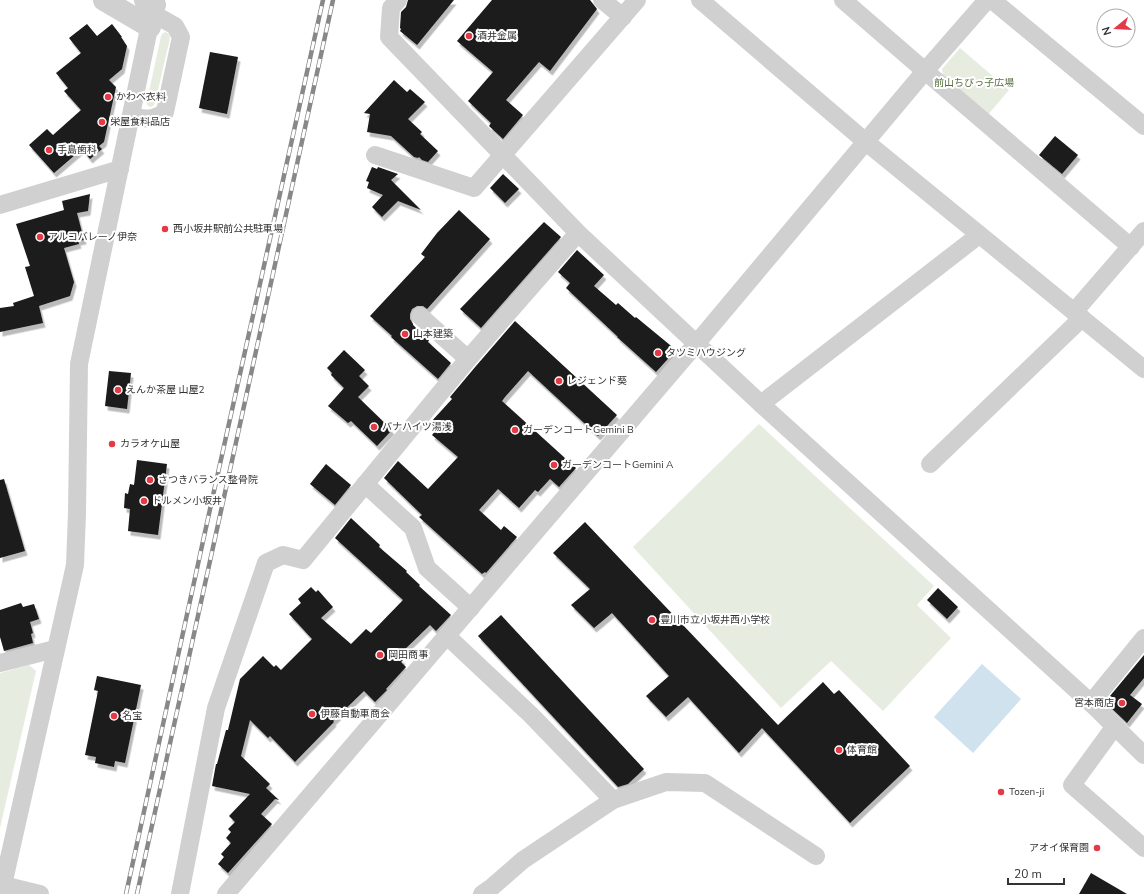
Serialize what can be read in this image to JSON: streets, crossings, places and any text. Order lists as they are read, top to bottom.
{
  "parks": ["前山ちびっ子広場"],
  "places": [
    "酒井金属",
    "かわべ衣料",
    "栄屋食料品店",
    "手島歯科",
    "西小坂井駅前公共駐車場",
    "アルコバレーノ伊奈",
    "山本建築",
    "タツミハウジング",
    "レジェンド葵",
    "えんか茶屋 山屋2",
    "パナハイツ湯浅",
    "ガーデンコートGemini B",
    "カラオケ山屋",
    "ガーデンコートGemini A",
    "さつきバランス整骨院",
    "ドルメン小坂井",
    "豊川市立小坂井西小学校",
    "岡田商事",
    "宮本商店",
    "伊藤自動車商会",
    "名宝",
    "体育館",
    "Tozen-ji",
    "アオイ保育園"
  ],
  "scale_bar": "20 m",
  "north": "left"
}
